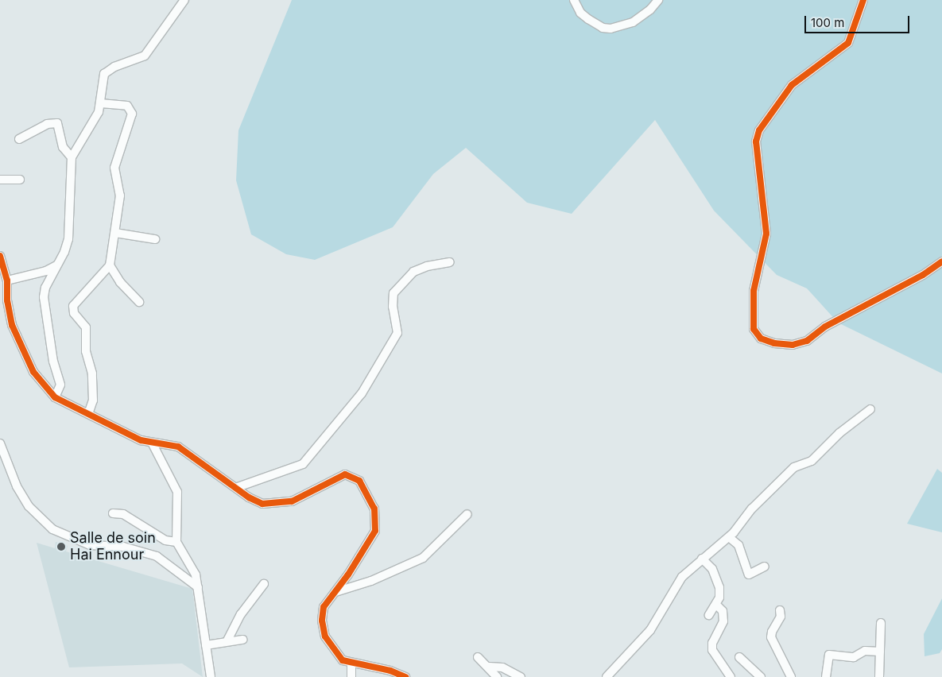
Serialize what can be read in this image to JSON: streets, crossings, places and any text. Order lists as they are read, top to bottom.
{
  "places": ["Salle de soin Hai Ennour"],
  "scale_bar": "100 m"
}
